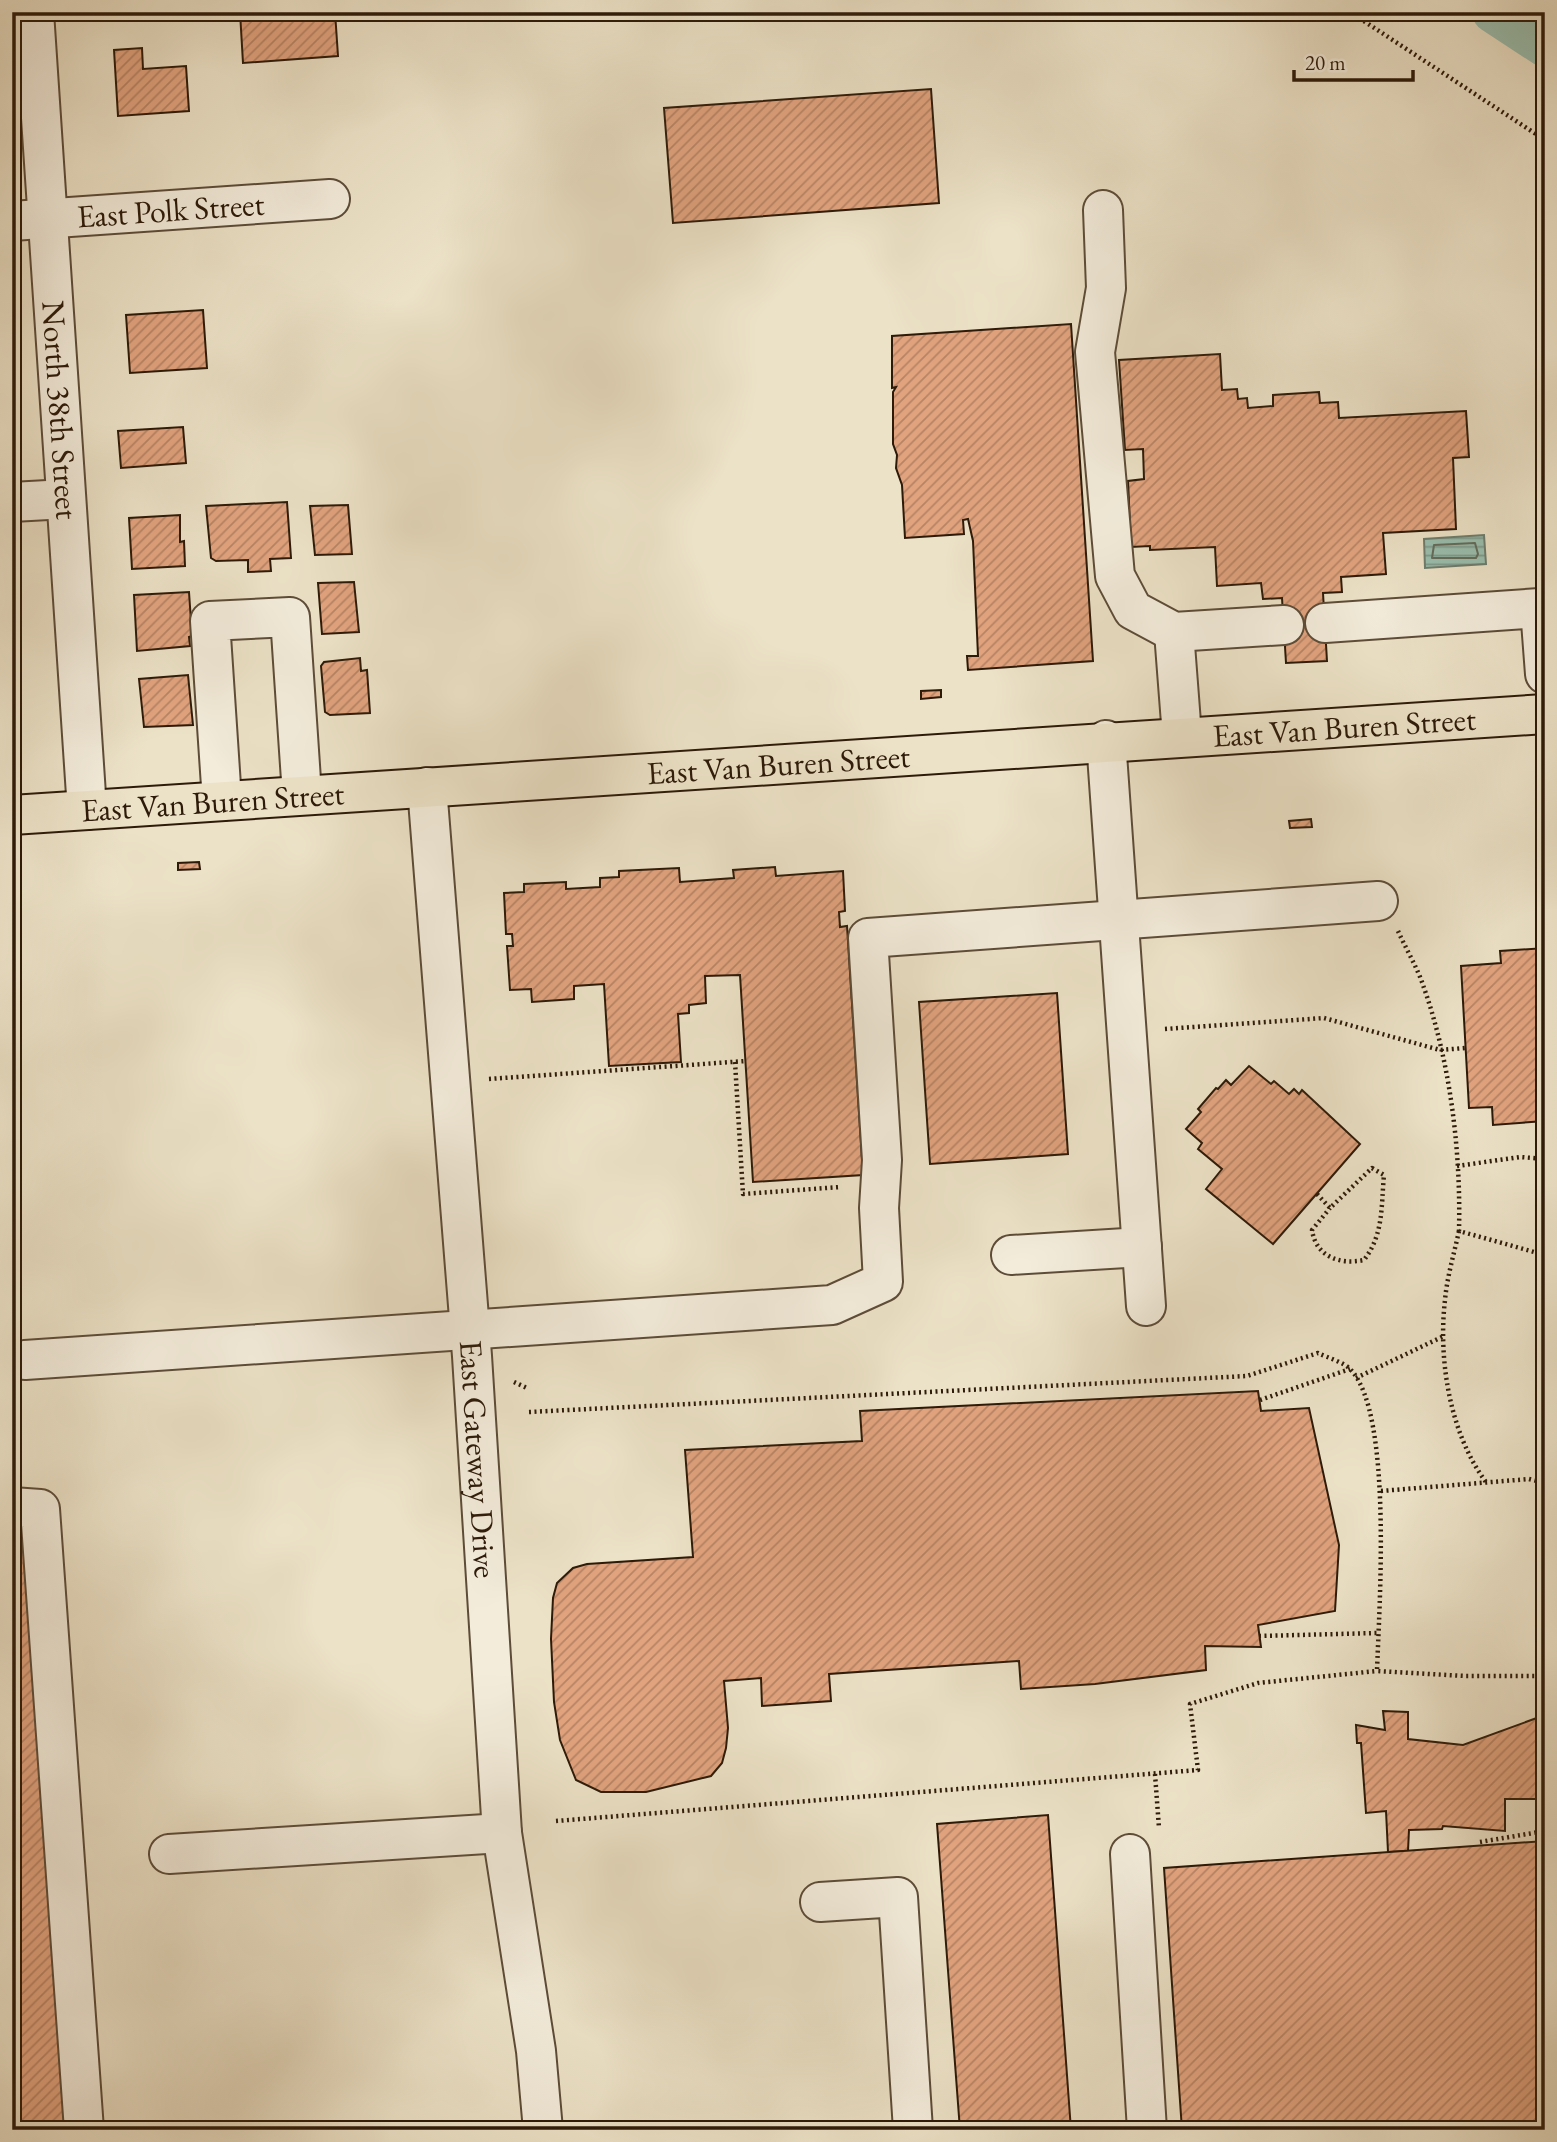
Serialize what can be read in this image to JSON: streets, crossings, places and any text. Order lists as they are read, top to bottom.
{
  "streets": {
    "main road": ["East Van Buren Street"],
    "street": ["East Polk Street", "North 38th Street", "East Gateway Drive"]
  },
  "crossings": [
    ["East Polk Street", "North 38th Street"],
    ["North 38th Street", "East Van Buren Street"],
    ["East Van Buren Street", "East Gateway Drive"]
  ],
  "scale_bar": "20 m"
}
